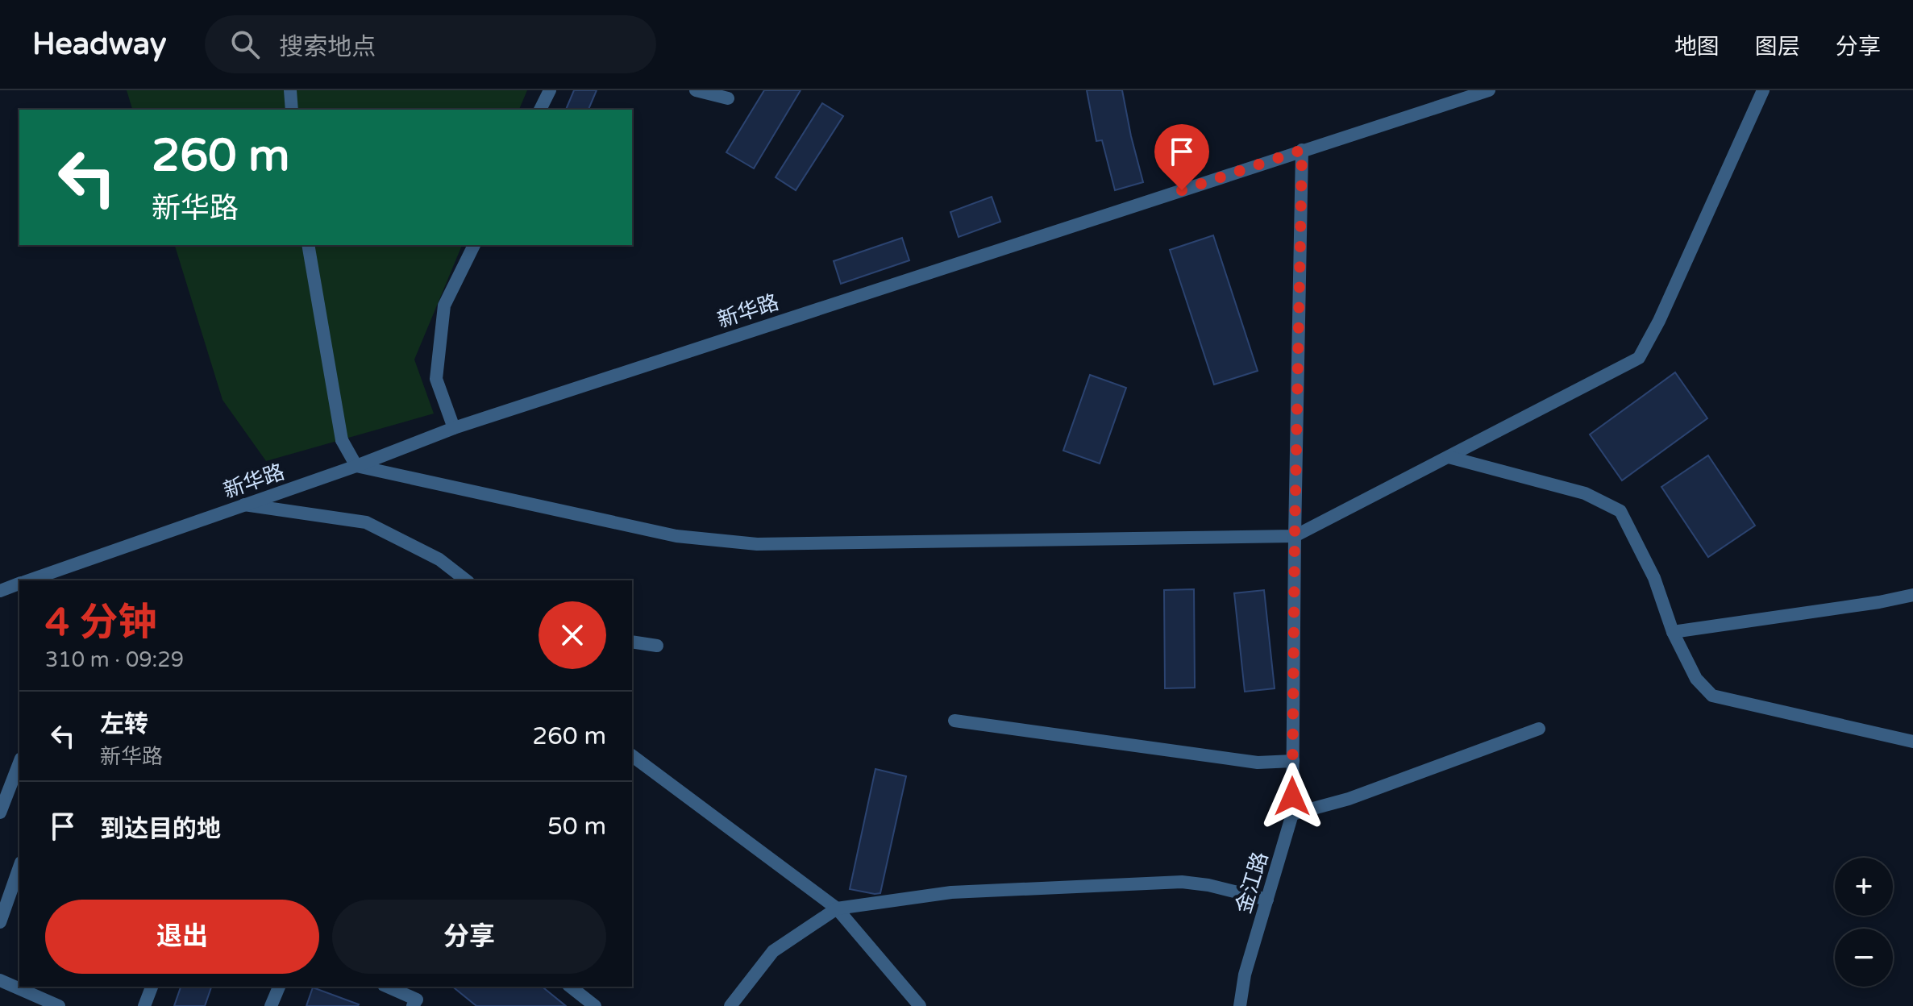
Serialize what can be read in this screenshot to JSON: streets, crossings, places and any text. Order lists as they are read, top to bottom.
{
  "streets": {
    "street": ["新华路", "金江路"]
  },
  "crossings": [
    ["新华路", "金江路"]
  ],
  "page": {
    "header": "Headway",
    "search": "搜索地点",
    "nav": ["地图", "图层", "分享"],
    "turn": ["260 m", "新华路"],
    "heading": ["4 分钟", "310 m · 09:29"],
    "list": [
      {
        "name": "左转",
        "note": "新华路",
        "value": "260 m"
      },
      {
        "name": "到达目的地",
        "value": "50 m"
      }
    ],
    "map_buttons": ["+", "−"],
    "buttons": ["退出", "分享"]
  }
}
